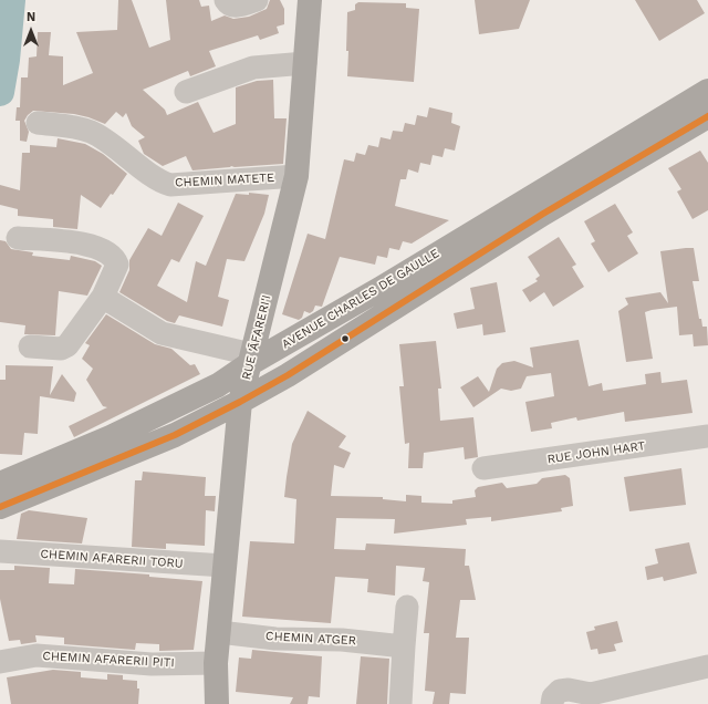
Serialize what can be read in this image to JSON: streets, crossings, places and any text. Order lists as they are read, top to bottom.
{
  "streets": {
    "main road": ["AVENUE CHARLES DE GAULLE", "RUE 'ĀFARERI'I"],
    "street": [
      "CHEMIN MATETE",
      "RUE JOHN HART",
      "CHEMIN AFARERII TORU",
      "CHEMIN ATGER",
      "CHEMIN AFARERII PITI"
    ]
  },
  "crossings": [
    ["CHEMIN MATETE", "RUE 'ĀFARERI'I"],
    ["AVENUE CHARLES DE GAULLE", "RUE 'ĀFARERI'I"],
    ["RUE 'ĀFARERI'I", "CHEMIN AFARERII TORU"],
    ["RUE 'ĀFARERI'I", "CHEMIN ATGER"],
    ["RUE 'ĀFARERI'I", "CHEMIN AFARERII PITI"]
  ],
  "north": "top"
}
